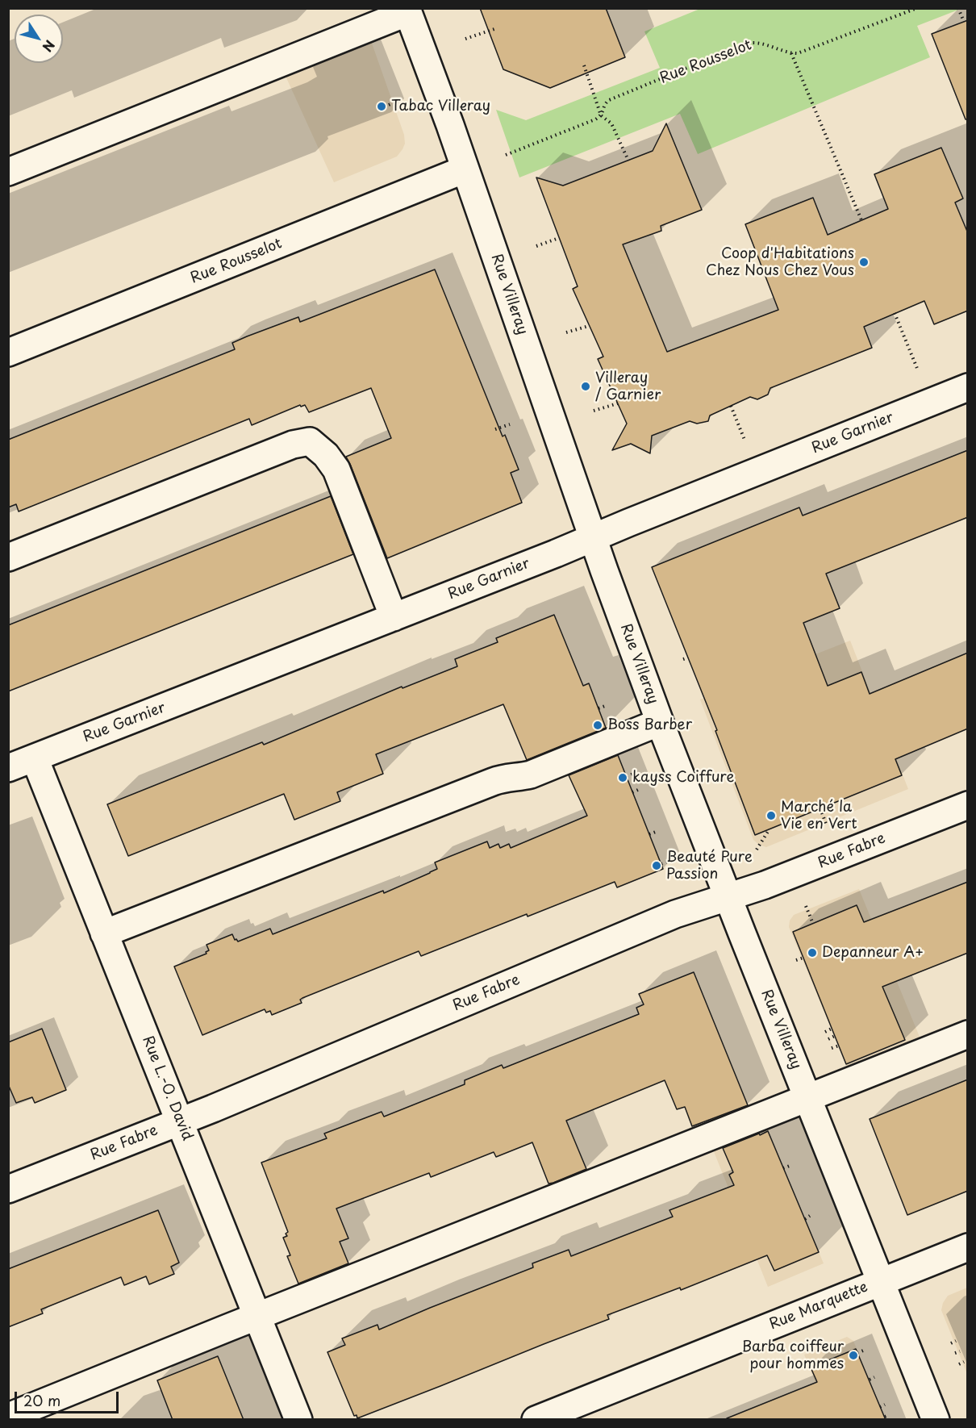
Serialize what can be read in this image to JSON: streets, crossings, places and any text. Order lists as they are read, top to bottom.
{
  "streets": {
    "street": [
      "Rue Rousselot",
      "Rue Villeray",
      "Rue Garnier",
      "Rue Fabre",
      "Rue L.-O. David",
      "Rue Marquette"
    ]
  },
  "crossings": [
    ["Rue Rousselot", "Rue Villeray"],
    ["Rue Villeray", "Rue Garnier"],
    ["Rue Villeray", "Rue Fabre"],
    ["Rue Villeray", "Rue Marquette"],
    ["Rue Garnier", "Rue L.-O. David"],
    ["Rue Fabre", "Rue L.-O. David"]
  ],
  "places": [
    "Tabac Villeray",
    "Coop d'Habitations Chez Nous Chez Vous",
    "Villeray / Garnier",
    "Boss Barber",
    "kayss Coiffure",
    "Marché la Vie en Vert",
    "Beauté Pure Passion",
    "Depanneur A+",
    "Barba coiffeur pour hommes"
  ],
  "scale_bar": "20 m",
  "north": "bottom right"
}
